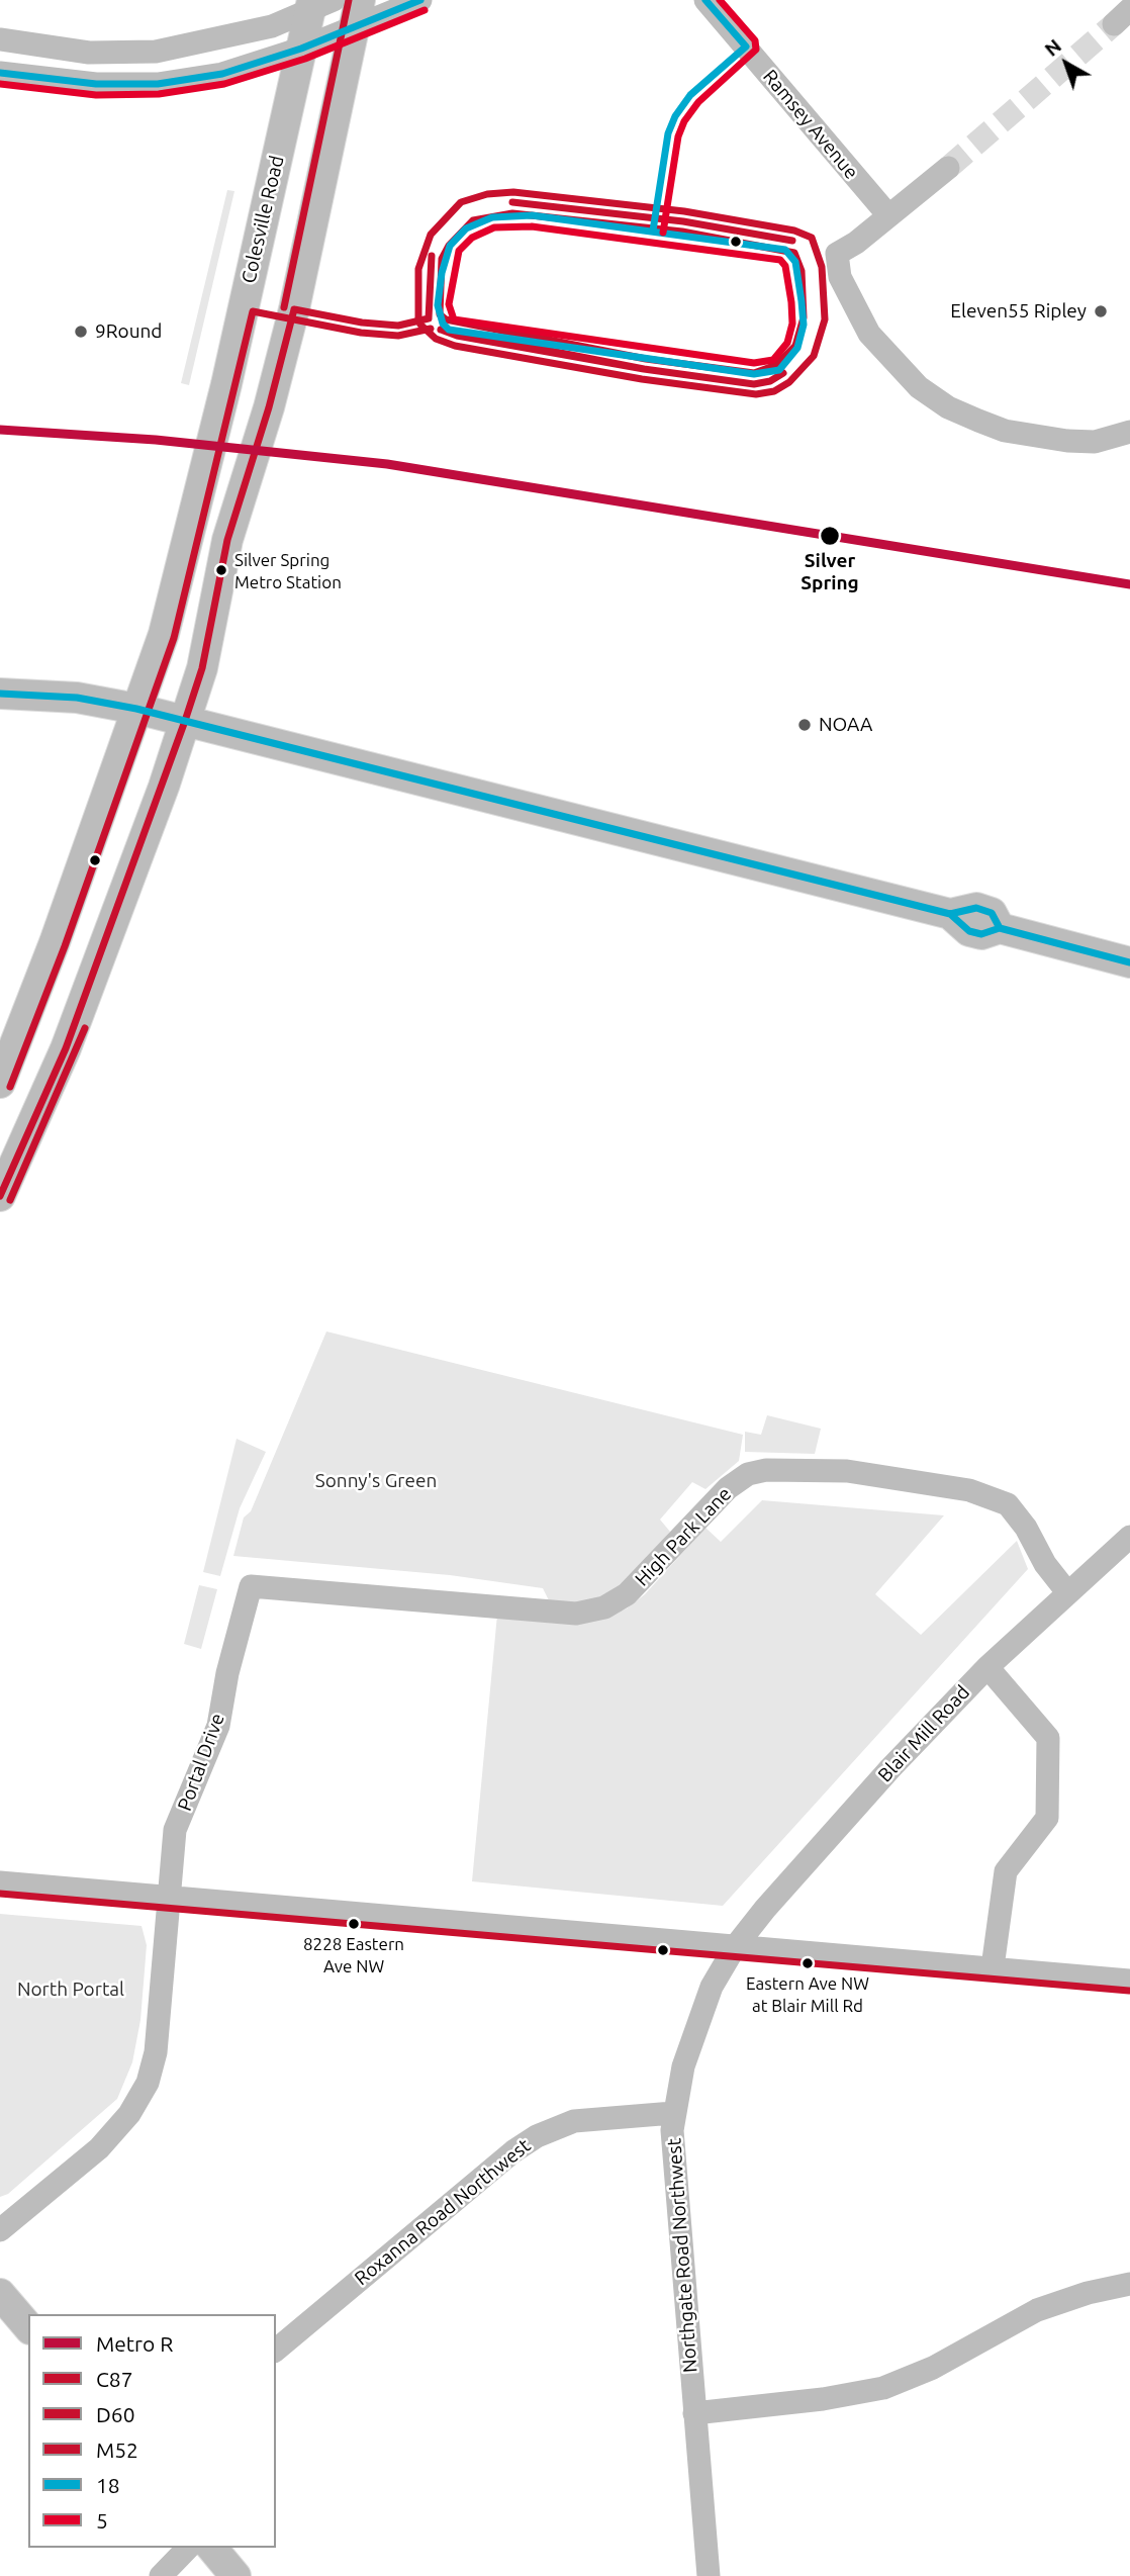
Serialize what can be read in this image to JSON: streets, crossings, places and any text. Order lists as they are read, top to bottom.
{
  "streets": {
    "main road": ["Colesville Road"],
    "street": [
      "Ramsey Avenue",
      "High Park Lane",
      "Blair Mill Road",
      "Portal Drive",
      "Roxanna Road Northwest",
      "Northgate Road Northwest"
    ]
  },
  "crossings": [
    ["High Park Lane", "Blair Mill Road"],
    ["High Park Lane", "Portal Drive"],
    ["Blair Mill Road", "Northgate Road Northwest"],
    ["Roxanna Road Northwest", "Northgate Road Northwest"]
  ],
  "parks": ["Sonny's Green", "North Portal"],
  "places": [
    "Eleven55 Ripley",
    "9Round",
    "Silver Spring",
    "Silver Spring Metro Station",
    "NOAA",
    "8228 Eastern Ave NW",
    "Eastern Ave NW at Blair Mill Rd"
  ],
  "lines": [
    "transit line M52",
    "transit line 18",
    "transit line 5",
    "transit line D60",
    "transit line C87",
    "metro line R"
  ],
  "legend": [
    "Metro R",
    "C87",
    "D60",
    "M52",
    "18",
    "5"
  ],
  "north": "top left"
}
